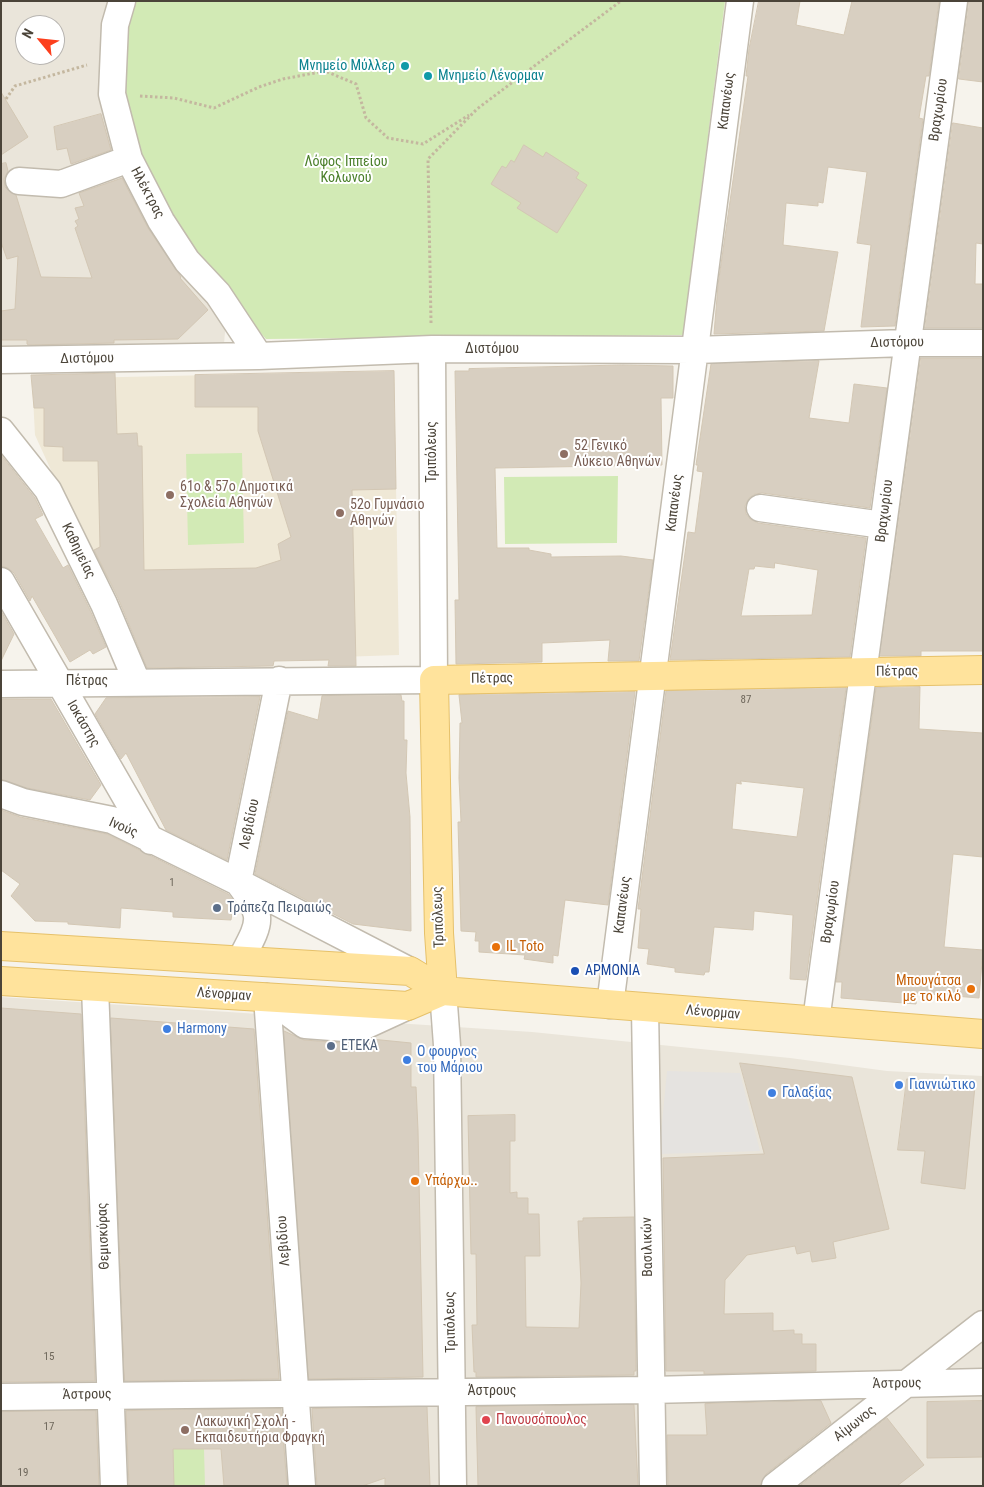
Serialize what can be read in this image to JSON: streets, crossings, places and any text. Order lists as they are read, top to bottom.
{
  "streets": {
    "main road": ["Τριπόλεως", "Πέτρας", "Λένορμαν"],
    "street": [
      "Καπανέως",
      "Βραχωρίου",
      "Ηλέκτρας",
      "Διστόμου",
      "Καθημείας",
      "Ιοκάστης",
      "Λεβιδίου",
      "Ινούς",
      "Θεμισκύρας",
      "Βασιλικών",
      "Άστρους",
      "Αίμωνος"
    ]
  },
  "crossings": [
    ["Καπανέως", "Διστόμου"],
    ["Καπανέως", "Πέτρας"],
    ["Καπανέως", "Λένορμαν"],
    ["Βραχωρίου", "Διστόμου"],
    ["Βραχωρίου", "Πέτρας"],
    ["Βραχωρίου", "Λένορμαν"],
    ["Ηλέκτρας", "Διστόμου"],
    ["Διστόμου", "Τριπόλεως"],
    ["Τριπόλεως", "Πέτρας"],
    ["Τριπόλεως", "Λένορμαν"],
    ["Τριπόλεως", "Άστρους"],
    ["Καθημείας", "Πέτρας"],
    ["Πέτρας", "Ιοκάστης"],
    ["Πέτρας", "Λεβιδίου"],
    ["Ιοκάστης", "Ινούς"],
    ["Λεβιδίου", "Ινούς"],
    ["Λεβιδίου", "Λένορμαν"],
    ["Λεβιδίου", "Άστρους"],
    ["Ινούς", "Λένορμαν"],
    ["Λένορμαν", "Θεμισκύρας"],
    ["Λένορμαν", "Βασιλικών"],
    ["Θεμισκύρας", "Άστρους"],
    ["Βασιλικών", "Άστρους"],
    ["Άστρους", "Αίμωνος"]
  ],
  "parks": ["Λόφος Ιππείου Κολωνού"],
  "places": [
    "Μνημείο Μύλλερ",
    "Μνημείο Λένορμαν",
    "52 Γενικό Λύκειο Αθηνών",
    "61ο & 57ο Δημοτικά Σχολεία Αθηνών",
    "52ο Γυμνάσιο Αθηνών",
    "Τράπεζα Πειραιώς",
    "IL Toto",
    "ΑΡΜΟΝΙΑ",
    "Μπουγάτσα με το κιλό",
    "Harmony",
    "ΕΤΕΚΑ",
    "Ο φουρνος του Μάριου",
    "Γιαννιώτικο",
    "Γαλαξίας",
    "Υπάρχω..",
    "Πανουσόπουλος",
    "Λακωνική Σχολή - Εκπαιδευτήρια Φραγκή"
  ],
  "house_numbers": [
    "87",
    "1",
    "15",
    "17",
    "19"
  ],
  "north": "top left"
}
